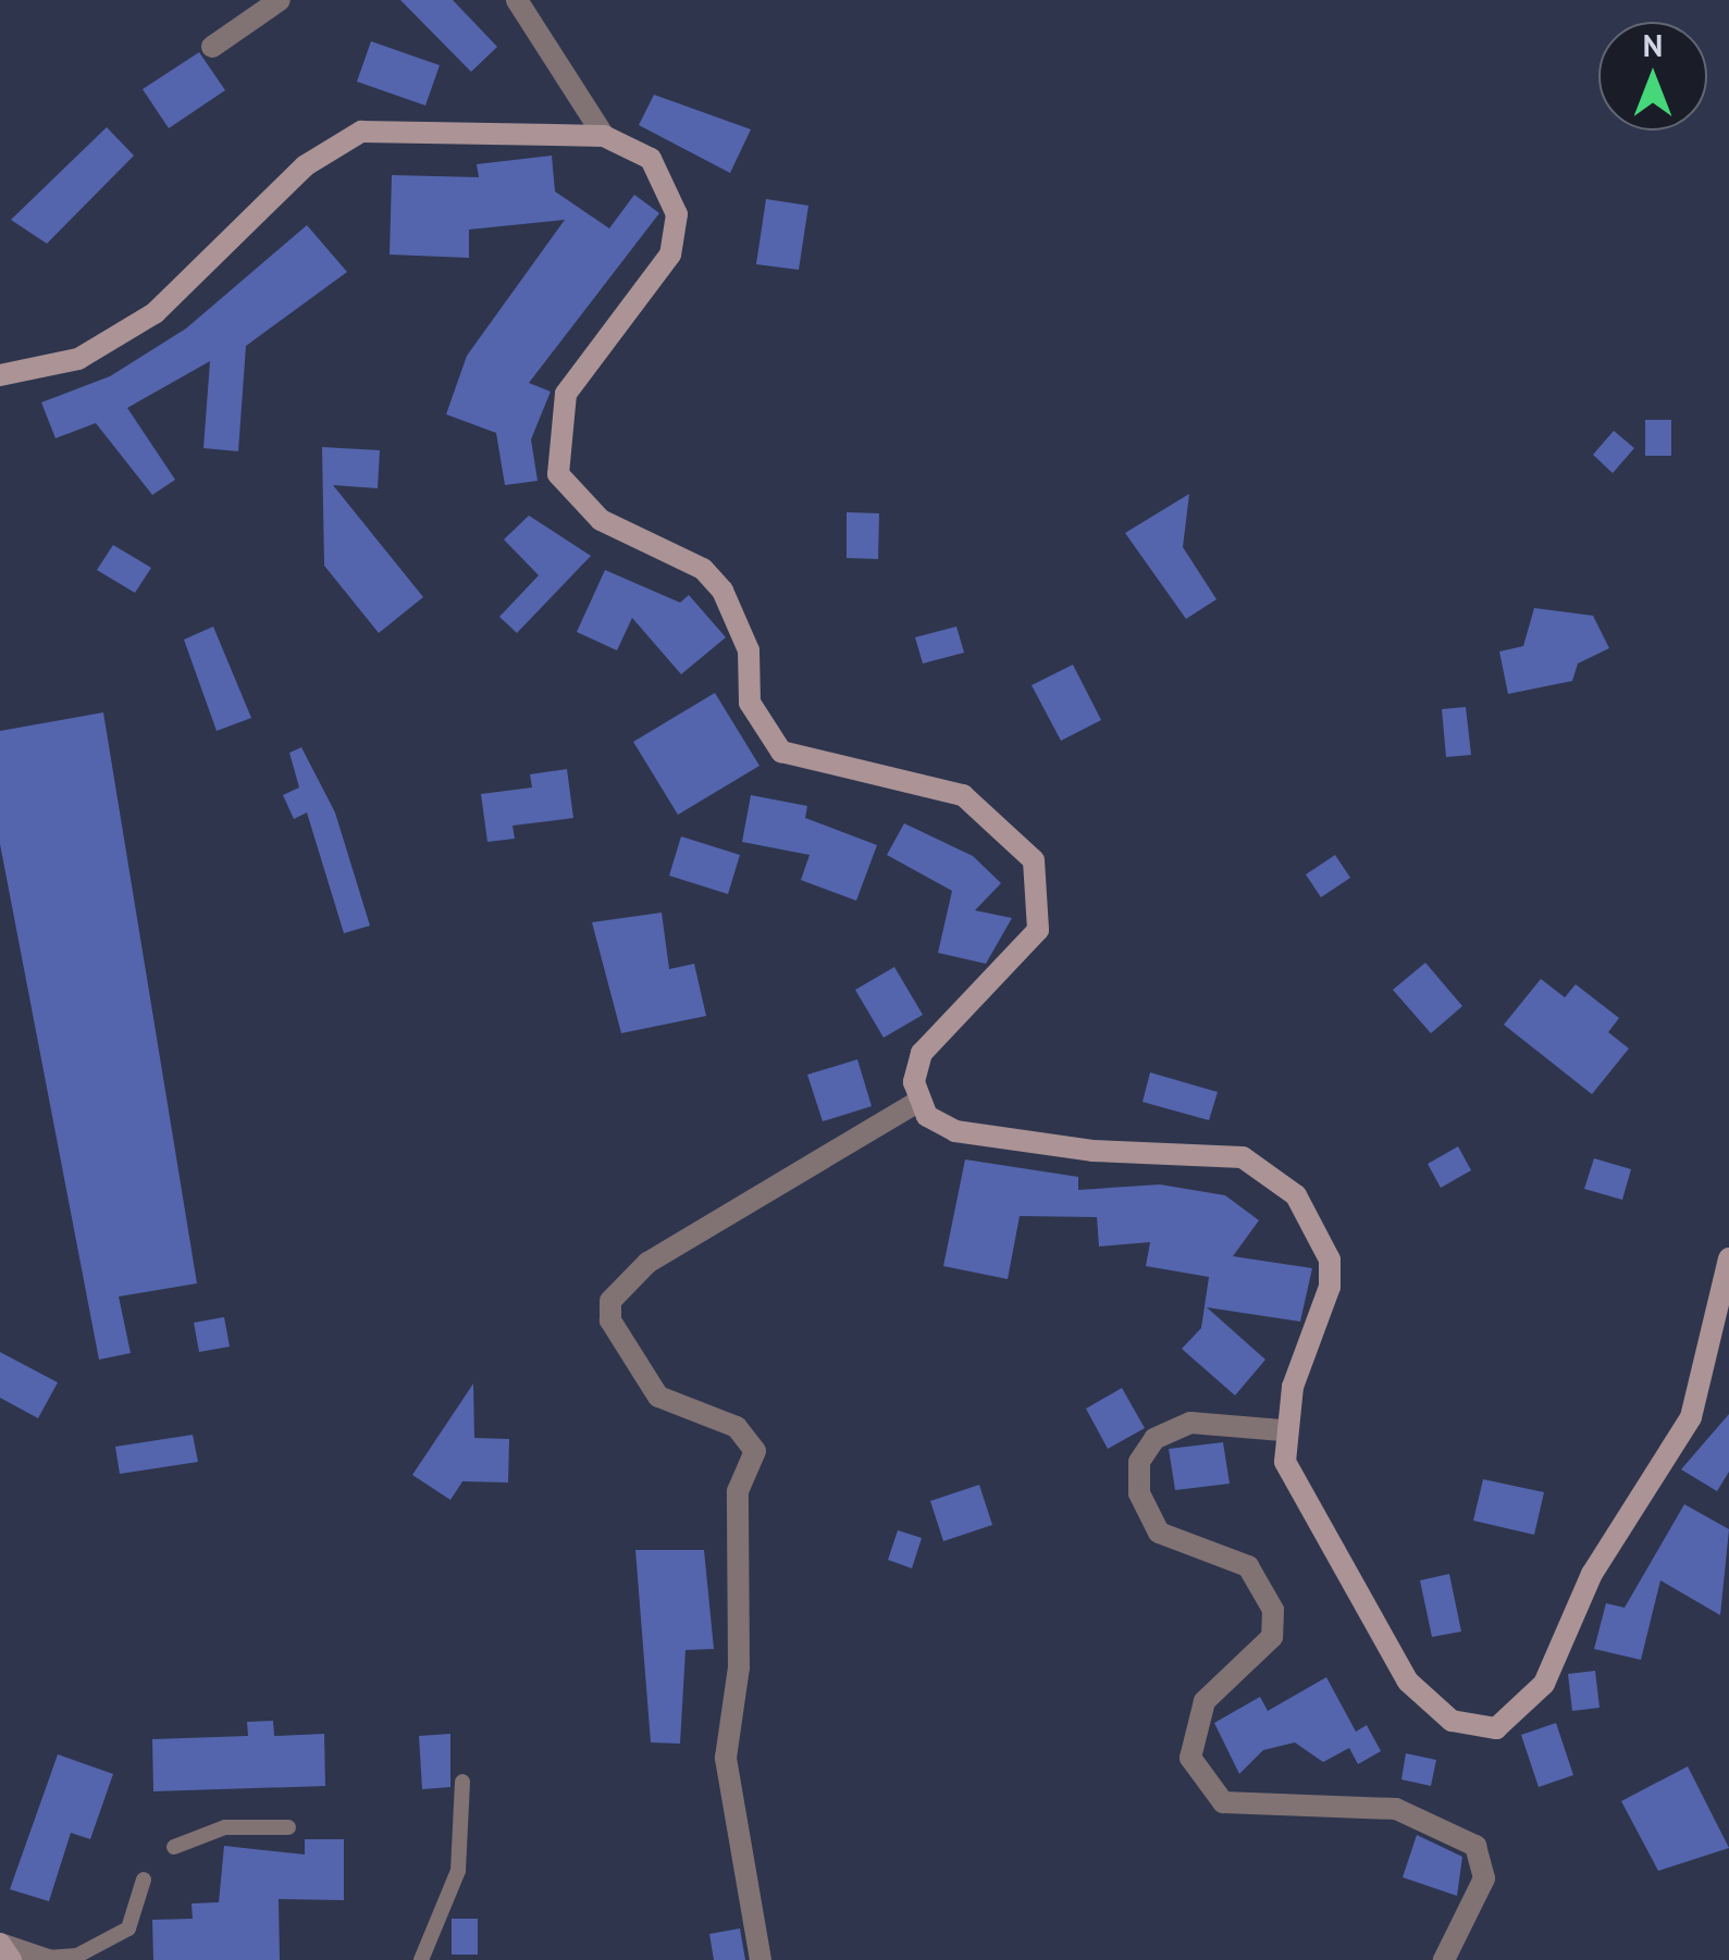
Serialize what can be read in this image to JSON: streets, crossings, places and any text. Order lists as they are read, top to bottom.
{
  "north": "top"
}
